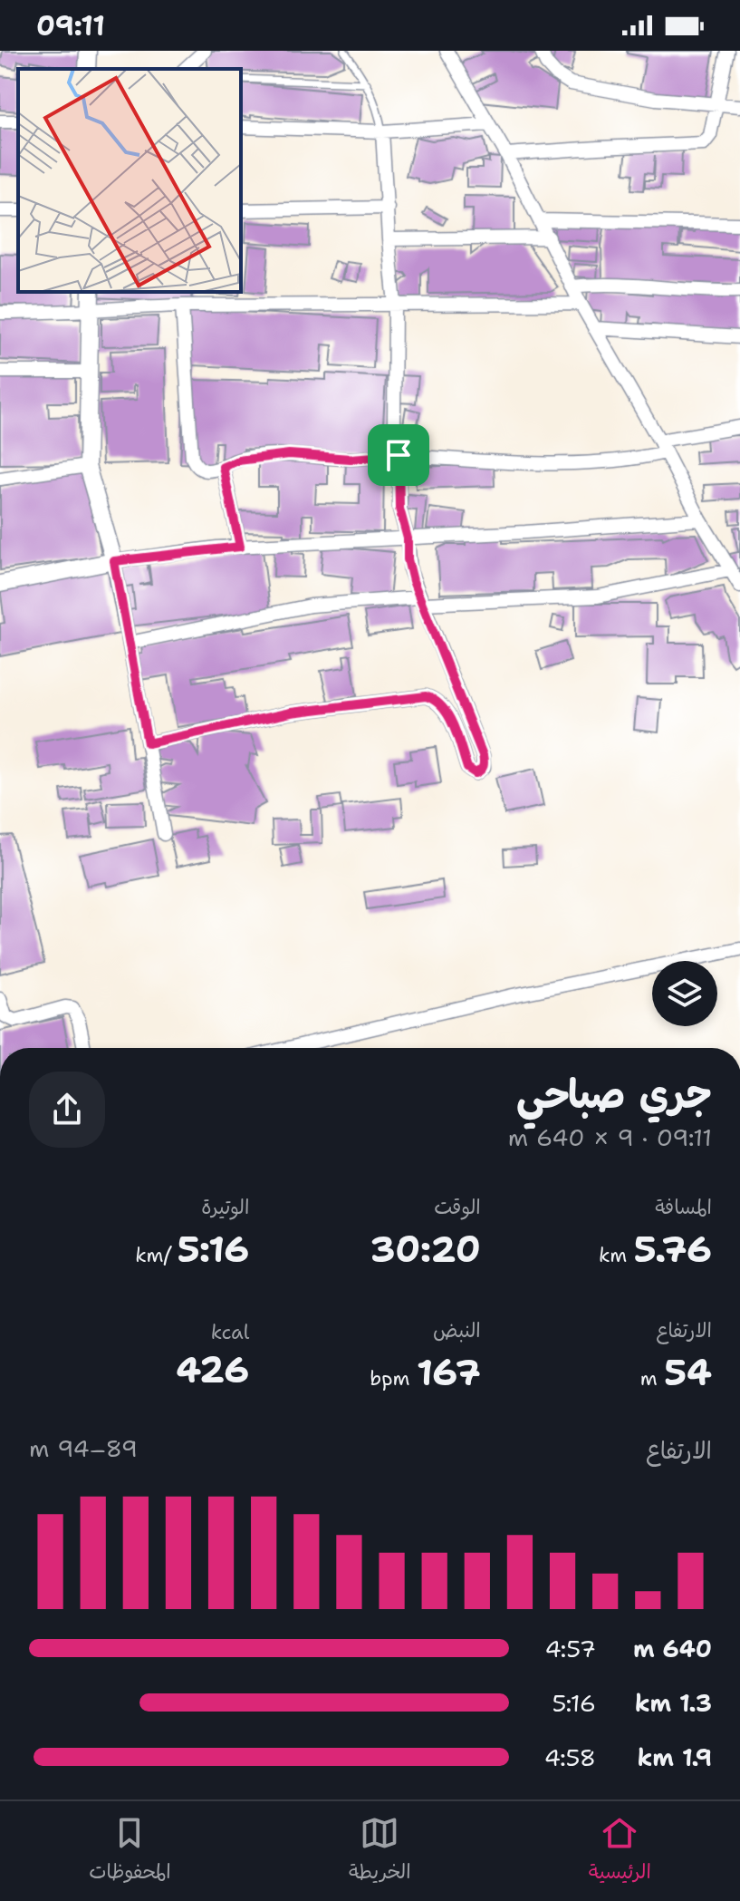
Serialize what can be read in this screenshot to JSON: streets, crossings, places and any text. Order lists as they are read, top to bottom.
{
  "page": {
    "status": "09:11",
    "heading": ["جري صباحي", "09:11 · 9 × 640 m"],
    "stats": [
      ["المسافة", "5.76 km"],
      ["الوقت", "30:20"],
      ["الوتيرة", "5:16 /km"],
      ["الارتفاع", "54 m"],
      ["النبض", "167 bpm"],
      ["kcal", "426"]
    ],
    "chart": ["الارتفاع", "89–94 m"],
    "list": [
      {
        "name": "640 m",
        "note": "4:57"
      },
      {
        "name": "1.3 km",
        "note": "5:16"
      },
      {
        "name": "1.9 km",
        "note": "4:58"
      }
    ],
    "tabs": ["الرئيسية", "الخريطة", "المحفوظات"]
  }
}
